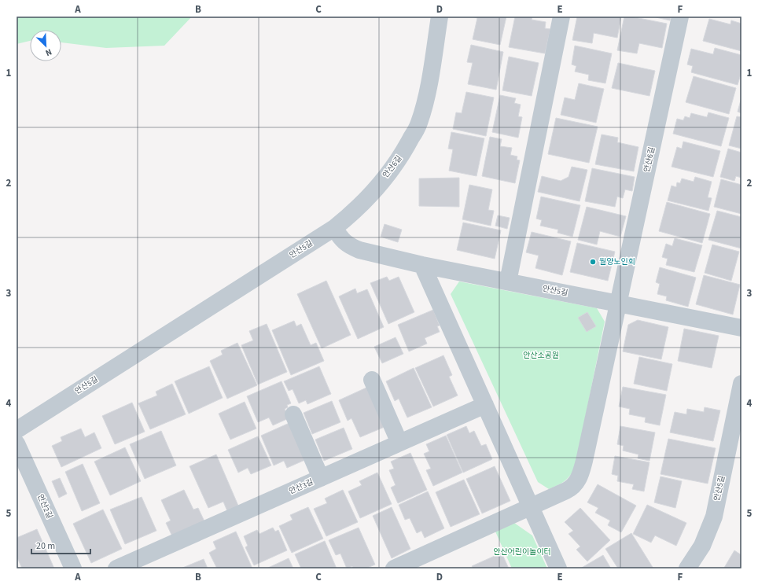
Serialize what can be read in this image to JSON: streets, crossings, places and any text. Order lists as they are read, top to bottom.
{
  "streets": {
    "street": [
      "안산6길",
      "안산5길",
      "안산3길",
      "안산2길"
    ]
  },
  "crossings": [
    ["안산6길", "안산5길"]
  ],
  "parks": ["안산소공원", "안산어린이놀이터"],
  "places": ["월양노인회"],
  "scale_bar": "20 m",
  "north": "bottom right",
  "grid": {
    "columns": [
      "A",
      "B",
      "C",
      "D",
      "E",
      "F"
    ],
    "rows": [
      "1",
      "2",
      "3",
      "4",
      "5"
    ]
  }
}
